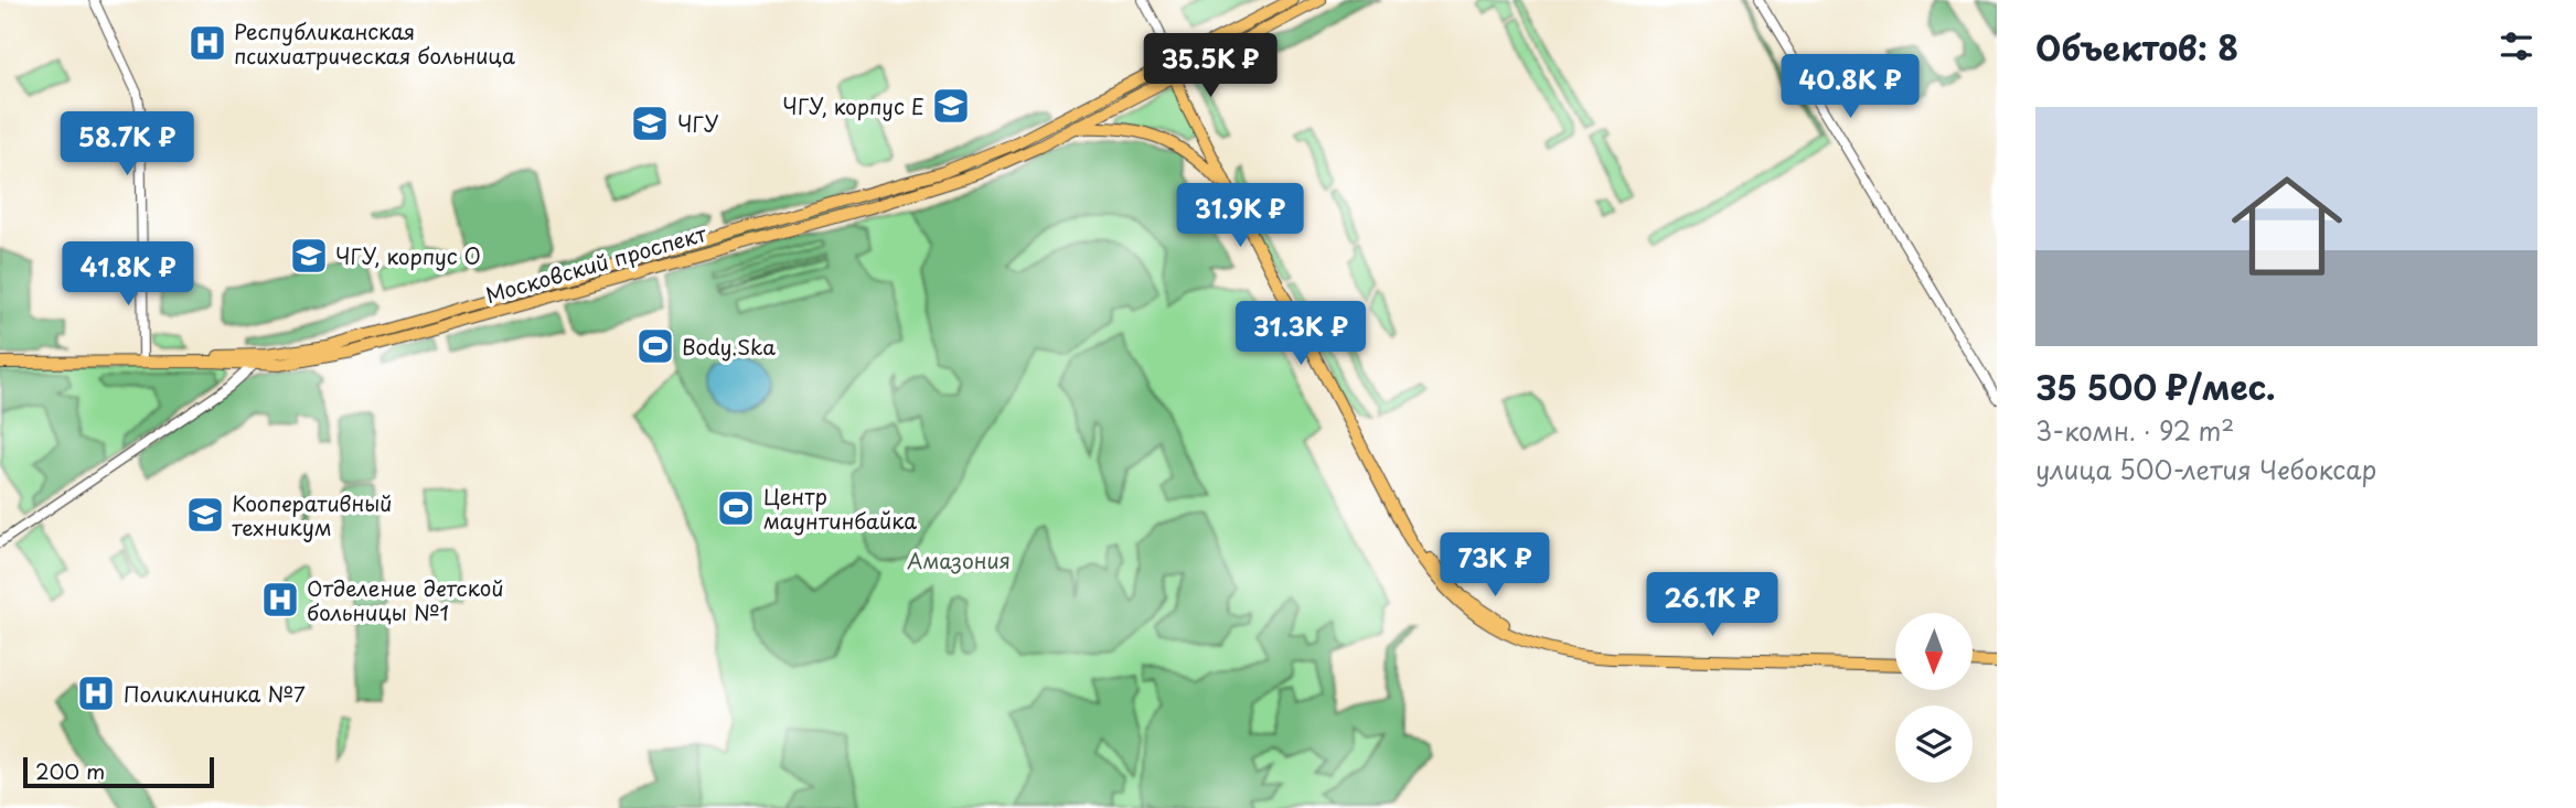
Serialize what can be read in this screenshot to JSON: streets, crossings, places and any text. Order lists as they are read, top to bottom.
{
  "streets": {
    "main road": ["Московский проспект"]
  },
  "parks": ["Амазония"],
  "places": {
    "hospital": ["Республиканская психиатрическая больница", "Отделение детской больницы №1", "Поликлиника №7"],
    "school or university": [
      "ЧГУ, корпус Е",
      "ЧГУ",
      "ЧГУ, корпус О",
      "Кооперативный техникум"
    ],
    "sports": ["Body.Ska", "Центр маунтинбайка"]
  },
  "scale_bar": "200 m",
  "north": "bottom",
  "page": {
    "heading": "Объектов: 8",
    "price": [
      "35.5K ₽",
      "40.8K ₽",
      "58.7K ₽",
      "31.9K ₽",
      "41.8K ₽",
      "31.3K ₽",
      "73K ₽",
      "26.1K ₽"
    ],
    "list": [
      {
        "name": "35 500 ₽/мес.",
        "note": "3-комн. · 92 m² · улица 500-летия Чебоксар"
      }
    ],
    "scale": "200 m"
  }
}
